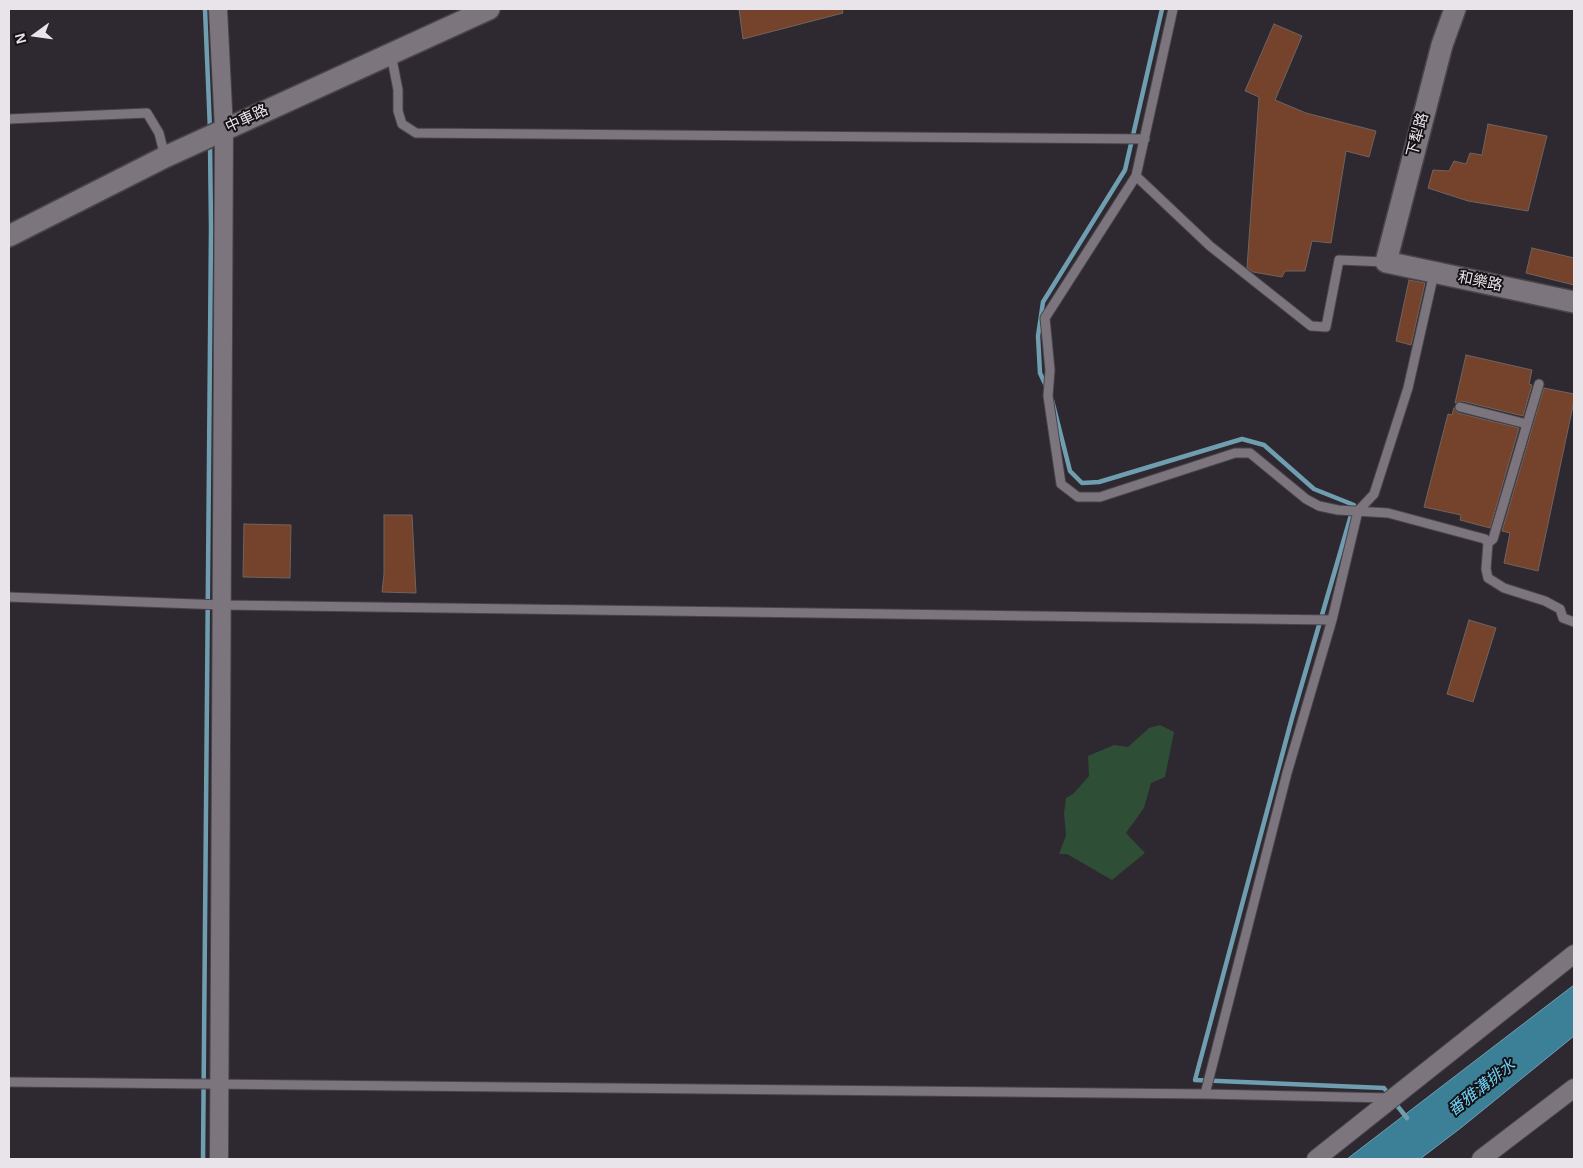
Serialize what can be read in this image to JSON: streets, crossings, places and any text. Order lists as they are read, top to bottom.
{
  "streets": {
    "street": ["中車路", "下犁路", "和樂路"]
  },
  "crossings": [
    ["下犁路", "和樂路"]
  ],
  "water": ["番雅溝排水"],
  "north": "left"
}
